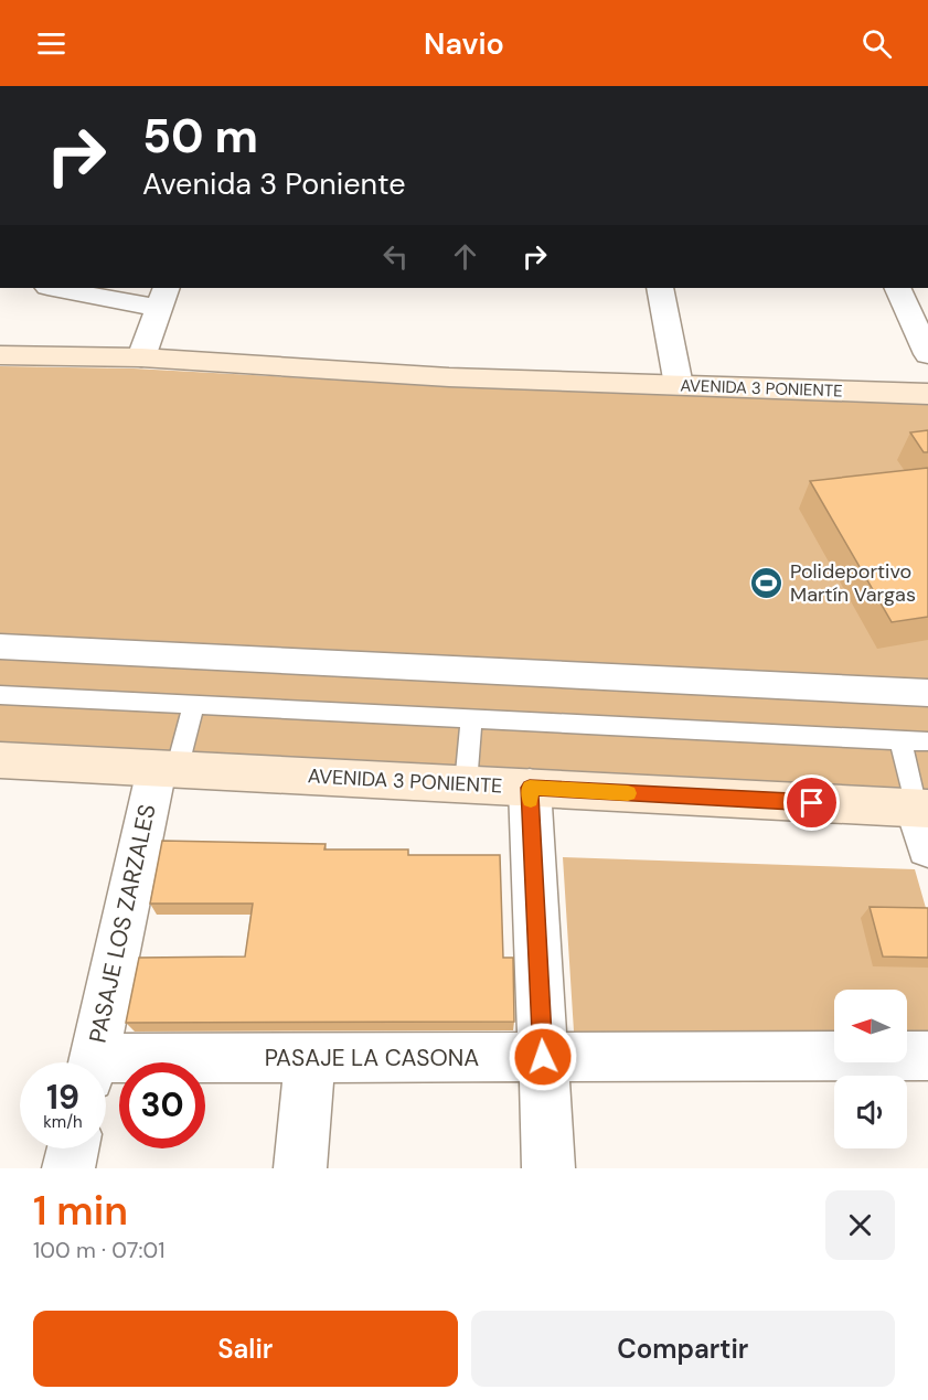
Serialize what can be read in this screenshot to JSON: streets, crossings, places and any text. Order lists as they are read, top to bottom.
{
  "streets": {
    "main road": ["AVENIDA 3 PONIENTE"],
    "street": ["PASAJE LOS ZARZALES", "PASAJE LA CASONA"]
  },
  "crossings": [
    ["AVENIDA 3 PONIENTE", "PASAJE LOS ZARZALES"]
  ],
  "places": {
    "sports": ["Polideportivo Martín Vargas"]
  },
  "north": "left",
  "page": {
    "header": "Navio",
    "turn": ["50 m", "Avenida 3 Poniente"],
    "speed": "19 km/h",
    "limit": "30",
    "heading": ["1 min", "100 m · 07:01"],
    "buttons": ["Salir", "Compartir"]
  }
}
